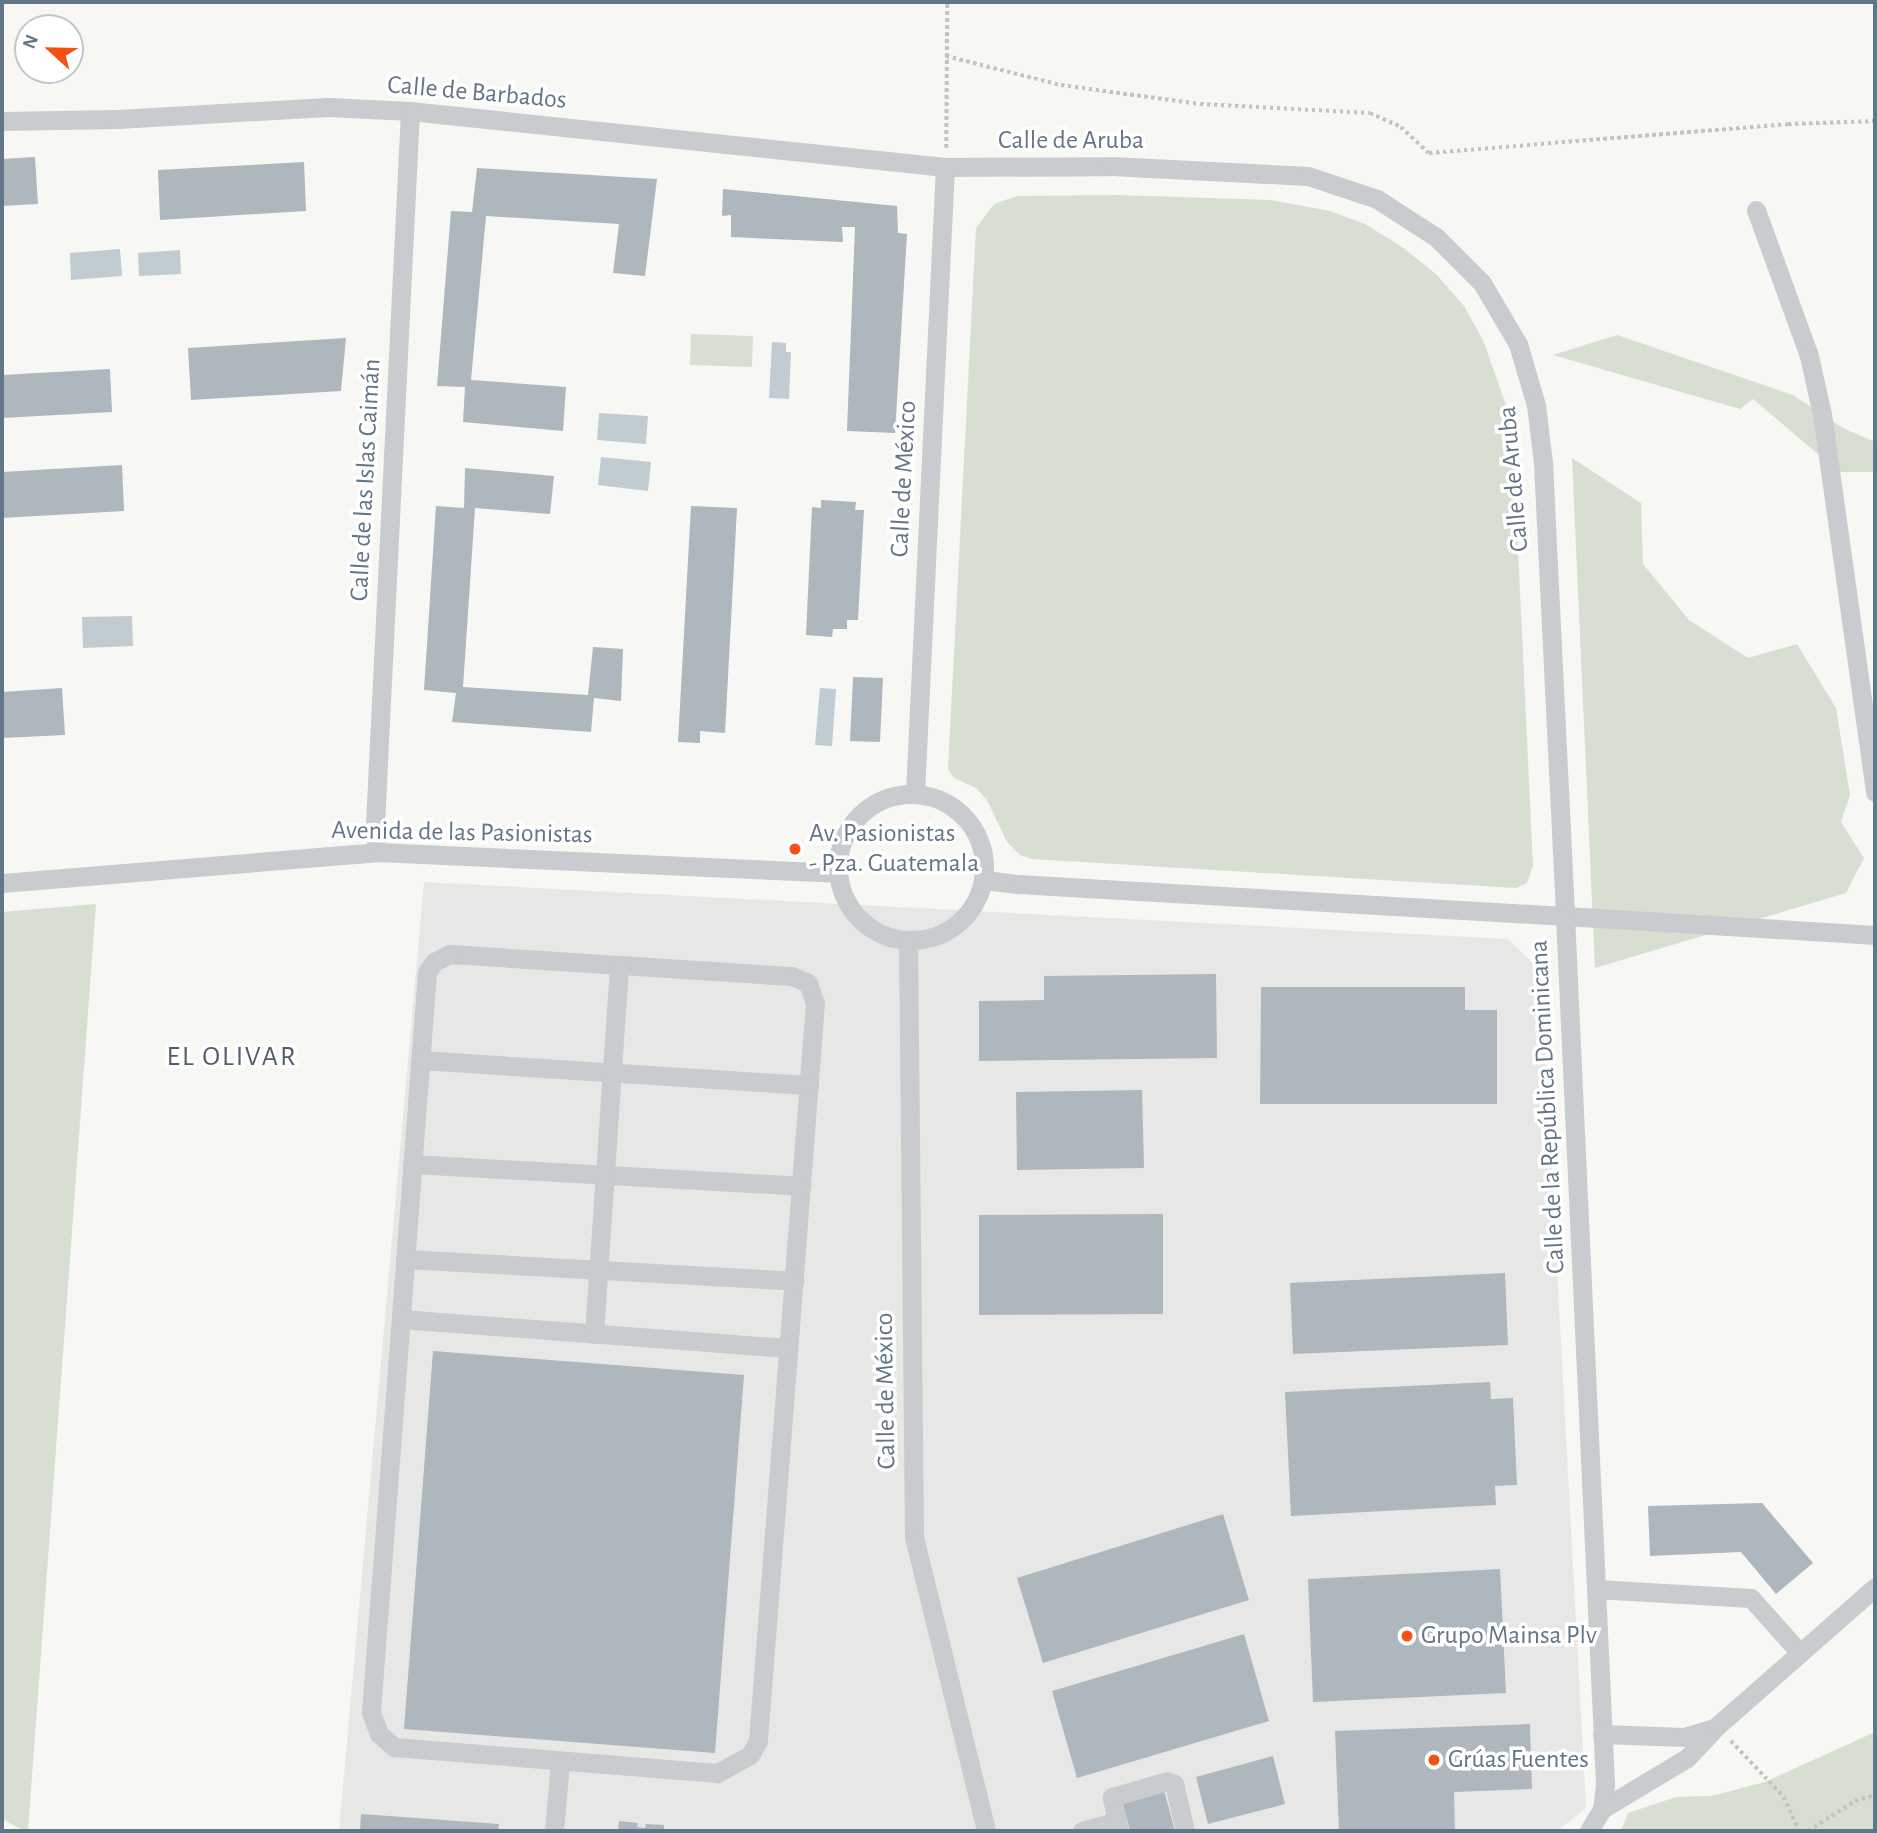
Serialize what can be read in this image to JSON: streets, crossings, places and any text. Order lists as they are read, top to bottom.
{
  "streets": {
    "street": [
      "Calle de Barbados",
      "Calle de Aruba",
      "Calle de México",
      "Calle de las Islas Caimán",
      "Avenida de las Pasionistas",
      "Calle de la República Dominicana"
    ]
  },
  "crossings": [
    ["Calle de Barbados", "Calle de Aruba"],
    ["Calle de Barbados", "Calle de México"],
    ["Calle de Barbados", "Calle de las Islas Caimán"],
    ["Calle de Aruba", "Calle de México"],
    ["Calle de Aruba", "Calle de la República Dominicana"],
    ["Calle de México", "Avenida de las Pasionistas"],
    ["Calle de México", "Calle de la República Dominicana"],
    ["Calle de las Islas Caimán", "Avenida de las Pasionistas"],
    ["Avenida de las Pasionistas", "Calle de la República Dominicana"]
  ],
  "districts": ["EL OLIVAR"],
  "places": ["Av. Pasionistas - Pza. Guatemala", "Grupo Mainsa Plv", "Grúas Fuentes"],
  "north": "left"
}
